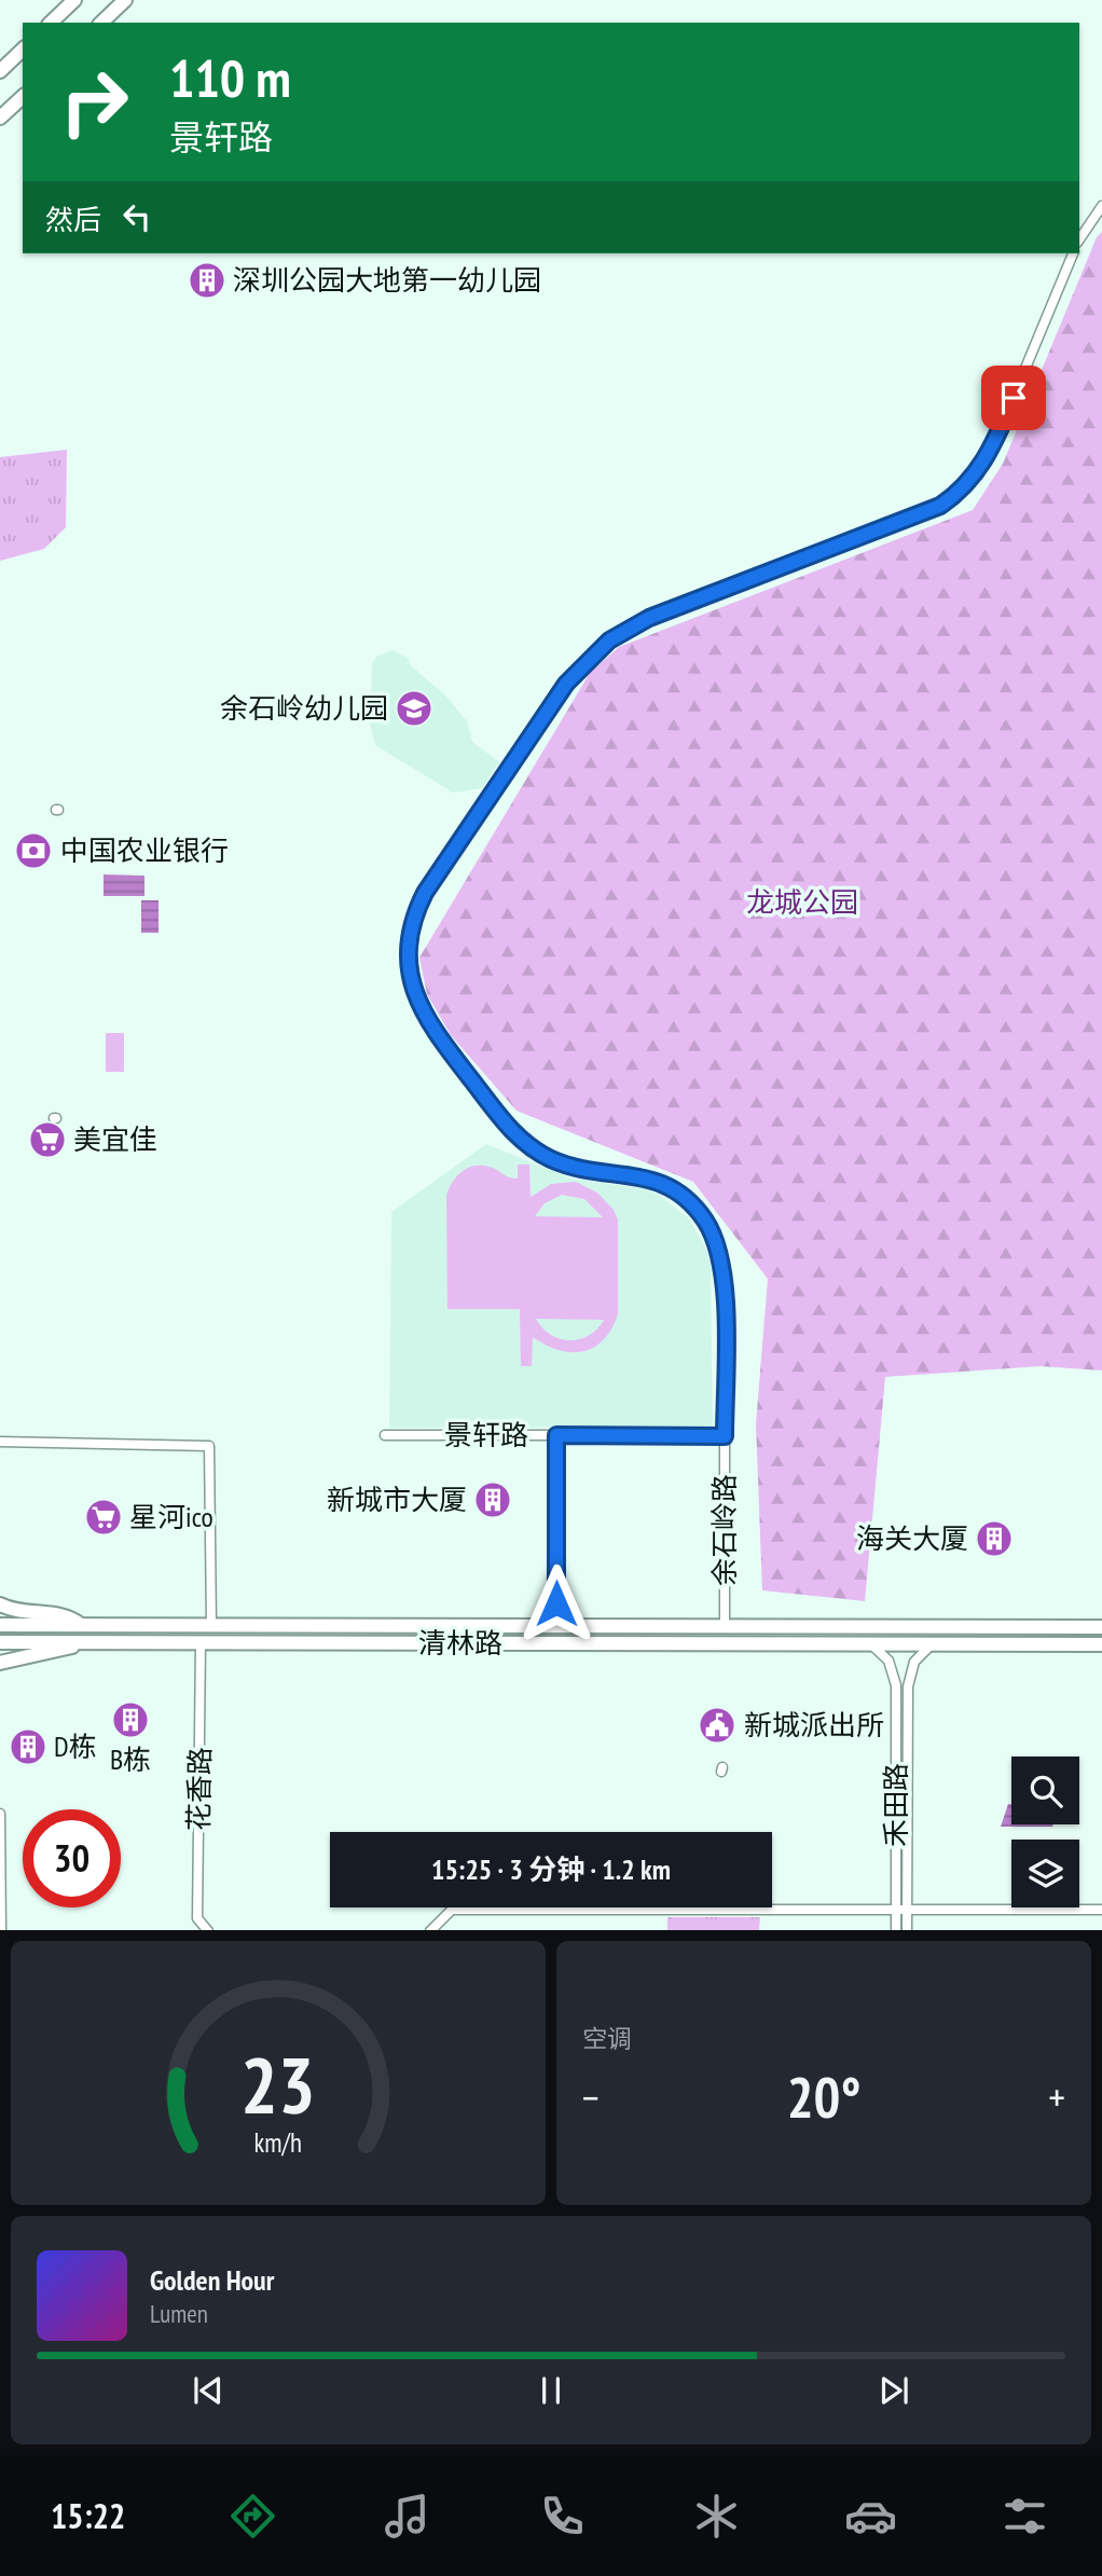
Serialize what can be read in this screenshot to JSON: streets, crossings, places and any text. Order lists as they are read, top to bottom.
{
  "streets": {
    "main road": ["清林路"],
    "street": [
      "景轩路",
      "余石岭路",
      "花香路",
      "禾田路"
    ]
  },
  "crossings": [
    ["景轩路", "余石岭路"],
    ["余石岭路", "清林路"],
    ["清林路", "花香路"],
    ["清林路", "禾田路"]
  ],
  "parks": ["龙城公园"],
  "places": {
    "building": [
      "深圳公园大地第一幼儿园",
      "新城市大厦",
      "海关大厦",
      "B栋",
      "D栋"
    ],
    "school or university": ["余石岭幼儿园"],
    "bank": ["中国农业银行"],
    "supermarket": ["美宜佳", "星河ico"],
    "public building": ["新城派出所"]
  },
  "page": {
    "turn": ["110 m", "景轩路"],
    "then": "然后",
    "limit": "30",
    "trip": "15:25 · 3 分钟 · 1.2 km",
    "tile": "空调",
    "heat": ["−", "20°", "+"],
    "song": ["Golden Hour", "Lumen"],
    "tabs": "15:22",
    "gauge": ["23", "km/h"]
  }
}
